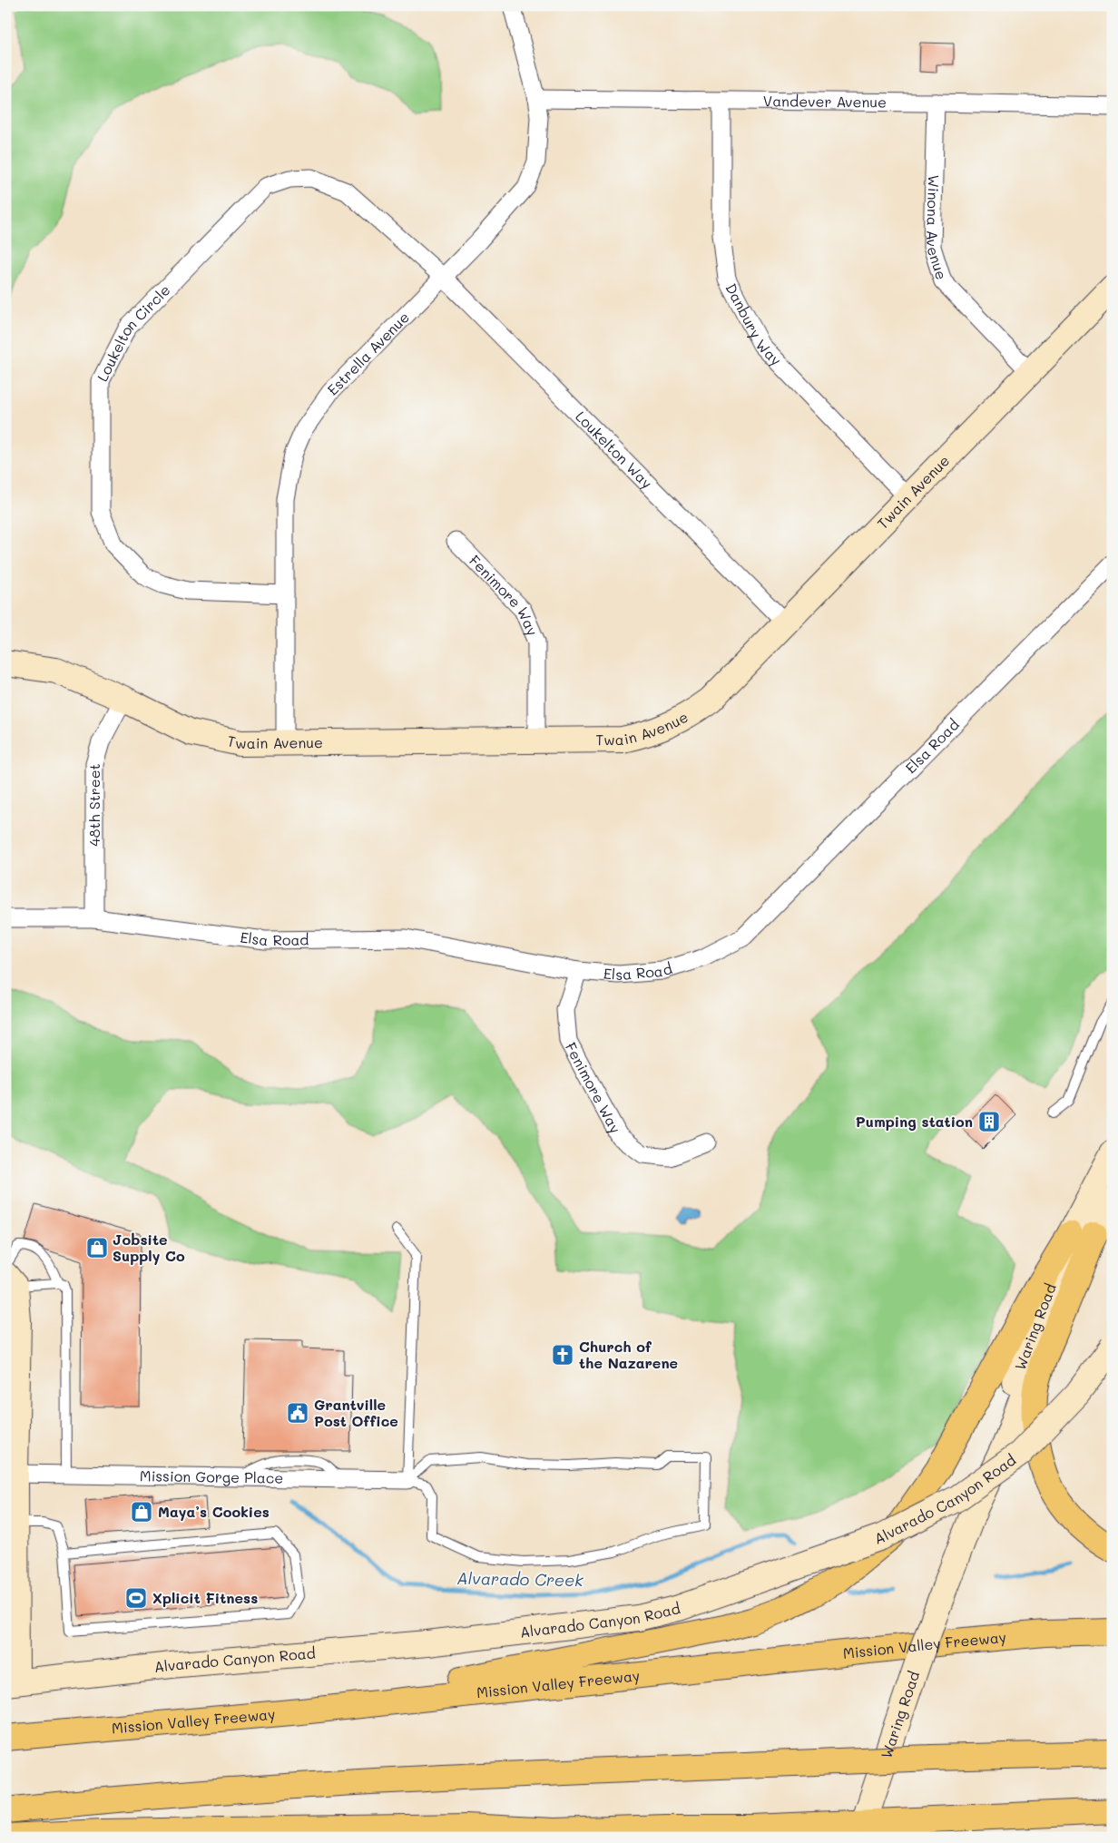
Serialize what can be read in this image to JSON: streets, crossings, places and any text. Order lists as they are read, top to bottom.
{
  "streets": {
    "highway": ["Mission Valley Freeway"],
    "street": [
      "Vandever Avenue",
      "Winona Avenue",
      "Danbury Way",
      "Loukelton Circle",
      "Estrella Avenue",
      "Loukelton Way",
      "Twain Avenue",
      "Fenimore Way",
      "Elsa Road",
      "48th Street",
      "Waring Road",
      "Mission Gorge Place",
      "Alvarado Canyon Road"
    ]
  },
  "crossings": [
    ["Vandever Avenue", "Winona Avenue"],
    ["Vandever Avenue", "Danbury Way"],
    ["Vandever Avenue", "Estrella Avenue"],
    ["Winona Avenue", "Twain Avenue"],
    ["Danbury Way", "Twain Avenue"],
    ["Loukelton Circle", "Estrella Avenue"],
    ["Loukelton Circle", "Loukelton Way"],
    ["Estrella Avenue", "Loukelton Way"],
    ["Estrella Avenue", "Twain Avenue"],
    ["Loukelton Way", "Twain Avenue"],
    ["Twain Avenue", "Fenimore Way"],
    ["Twain Avenue", "48th Street"],
    ["Fenimore Way", "Elsa Road"],
    ["Elsa Road", "48th Street"]
  ],
  "water": ["Alvarado Creek"],
  "places": {
    "building": ["Pumping station"],
    "shop": ["Jobsite Supply Co", "Maya’s Cookies"],
    "church": ["Church of the Nazarene"],
    "public building": ["Grantville Post Office"],
    "sports": ["Xplicit Fitness"]
  }
}
